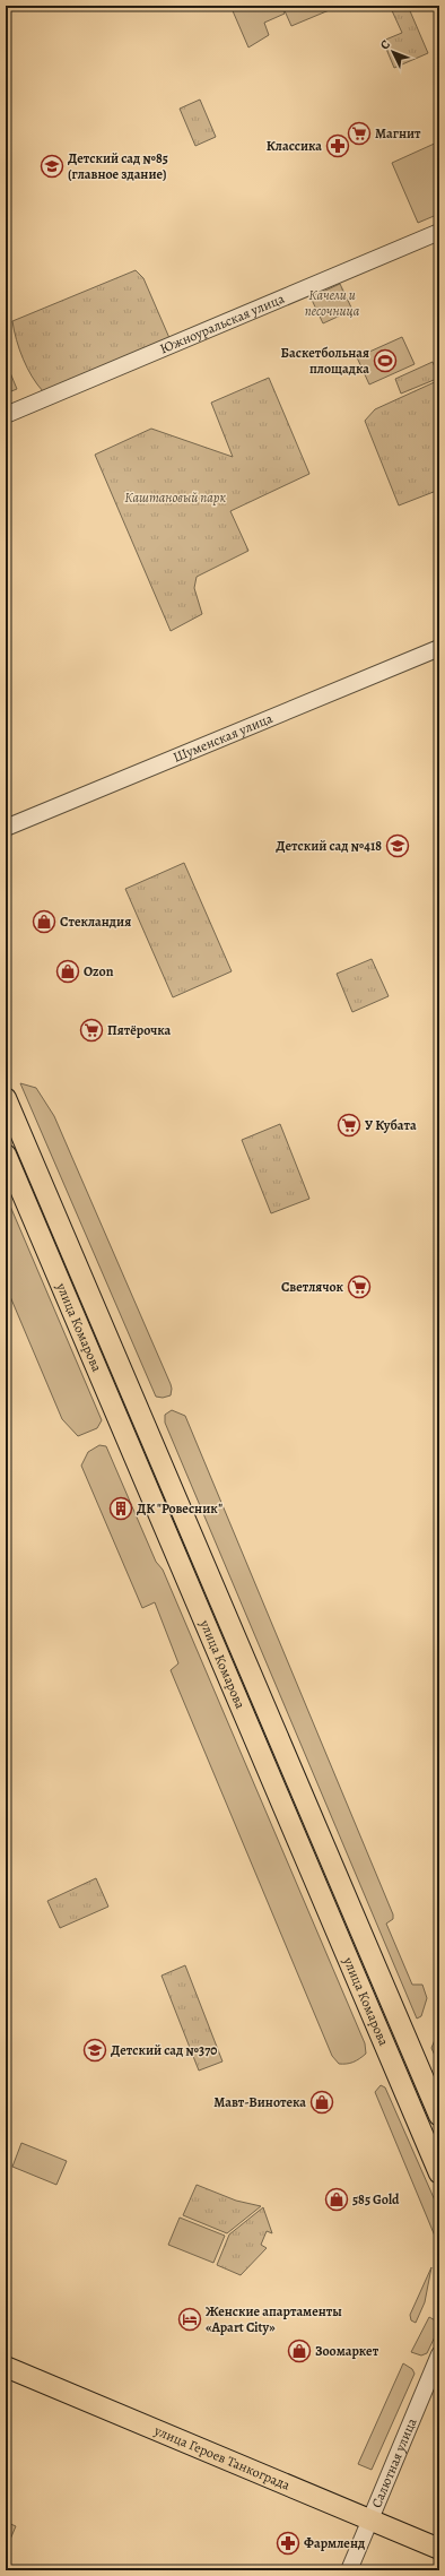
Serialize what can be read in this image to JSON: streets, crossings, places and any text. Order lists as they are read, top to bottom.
{
  "streets": {
    "main road": ["улица Комарова", "улица Героев Танкограда"],
    "street": ["Южноуральская улица", "Шуменская улица", "Салютная улица"]
  },
  "crossings": [
    ["улица Героев Танкограда", "Салютная улица"]
  ],
  "parks": ["Качели и песочница", "Каштановый парк"],
  "places": {
    "supermarket": [
      "Магнит",
      "Пятёрочка",
      "У Кубата",
      "Светлячок"
    ],
    "pharmacy": ["Классика", "Фармленд"],
    "school or university": ["Детский сад №85 (главное здание)", "Детский сад №418", "Детский сад №370"],
    "sports": ["Баскетбольная площадка"],
    "shop": [
      "Стекландия",
      "Ozon",
      "Мавт-Винотека",
      "585 Gold",
      "Зоомаркет"
    ],
    "building": ["ДК \"Ровесник\""],
    "hotel": ["Женские апартаменты «Apart City»"]
  },
  "north": "top left"
}
